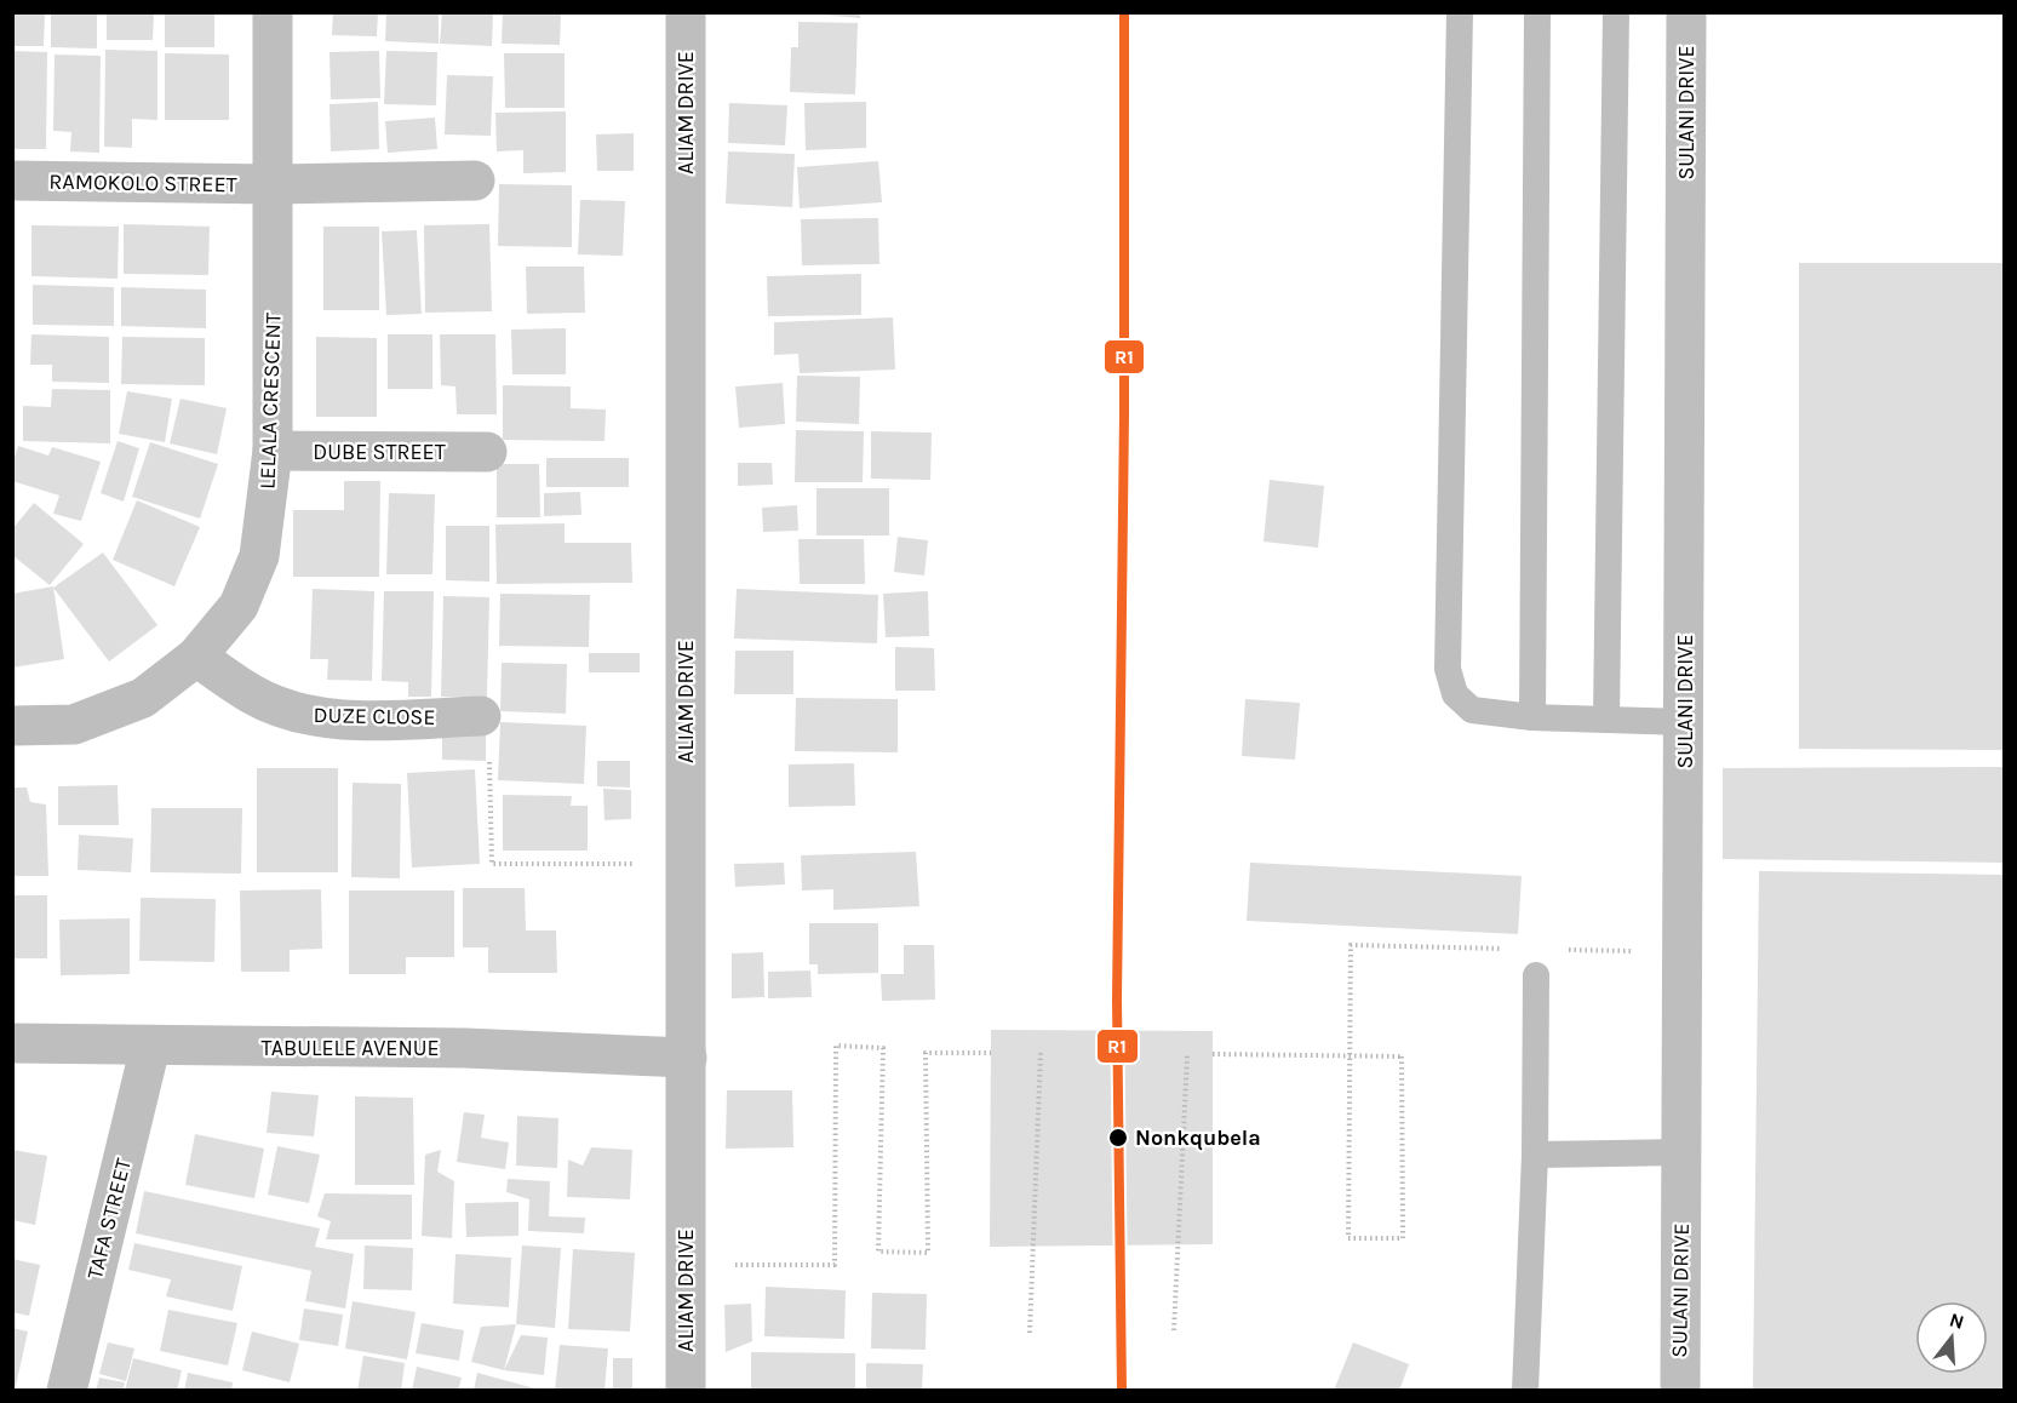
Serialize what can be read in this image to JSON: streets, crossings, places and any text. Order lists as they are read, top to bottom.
{
  "streets": {
    "street": [
      "ALIAM DRIVE",
      "SULANI DRIVE",
      "RAMOKOLO STREET",
      "LELALA CRESCENT",
      "DUBE STREET",
      "DUZE CLOSE",
      "TABULELE AVENUE",
      "TAFA STREET"
    ]
  },
  "crossings": [
    ["ALIAM DRIVE", "TABULELE AVENUE"],
    ["RAMOKOLO STREET", "LELALA CRESCENT"],
    ["LELALA CRESCENT", "DUBE STREET"],
    ["LELALA CRESCENT", "DUZE CLOSE"],
    ["TABULELE AVENUE", "TAFA STREET"]
  ],
  "places": ["Nonkqubela"],
  "lines": ["transit line R1"],
  "north": "top"
}
